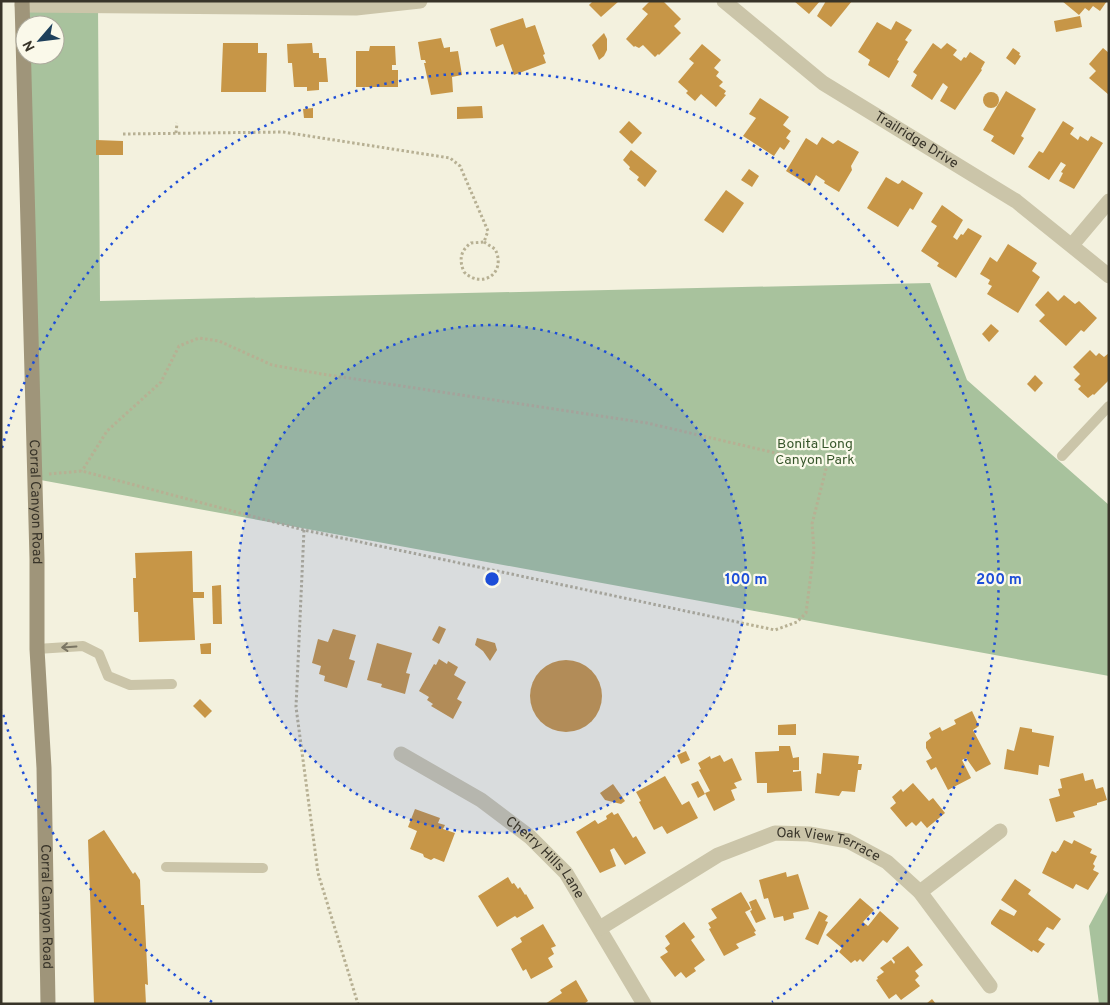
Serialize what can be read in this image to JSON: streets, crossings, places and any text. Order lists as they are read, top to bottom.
{
  "streets": {
    "main road": ["Corral Canyon Road"],
    "street": ["Trailridge Drive", "Oak View Terrace", "Cherry Hills Lane"]
  },
  "crossings": [
    ["Oak View Terrace", "Cherry Hills Lane"]
  ],
  "parks": ["Bonita Long Canyon Park"],
  "north": "bottom left",
  "rings": ["100 m", "200 m"]
}
